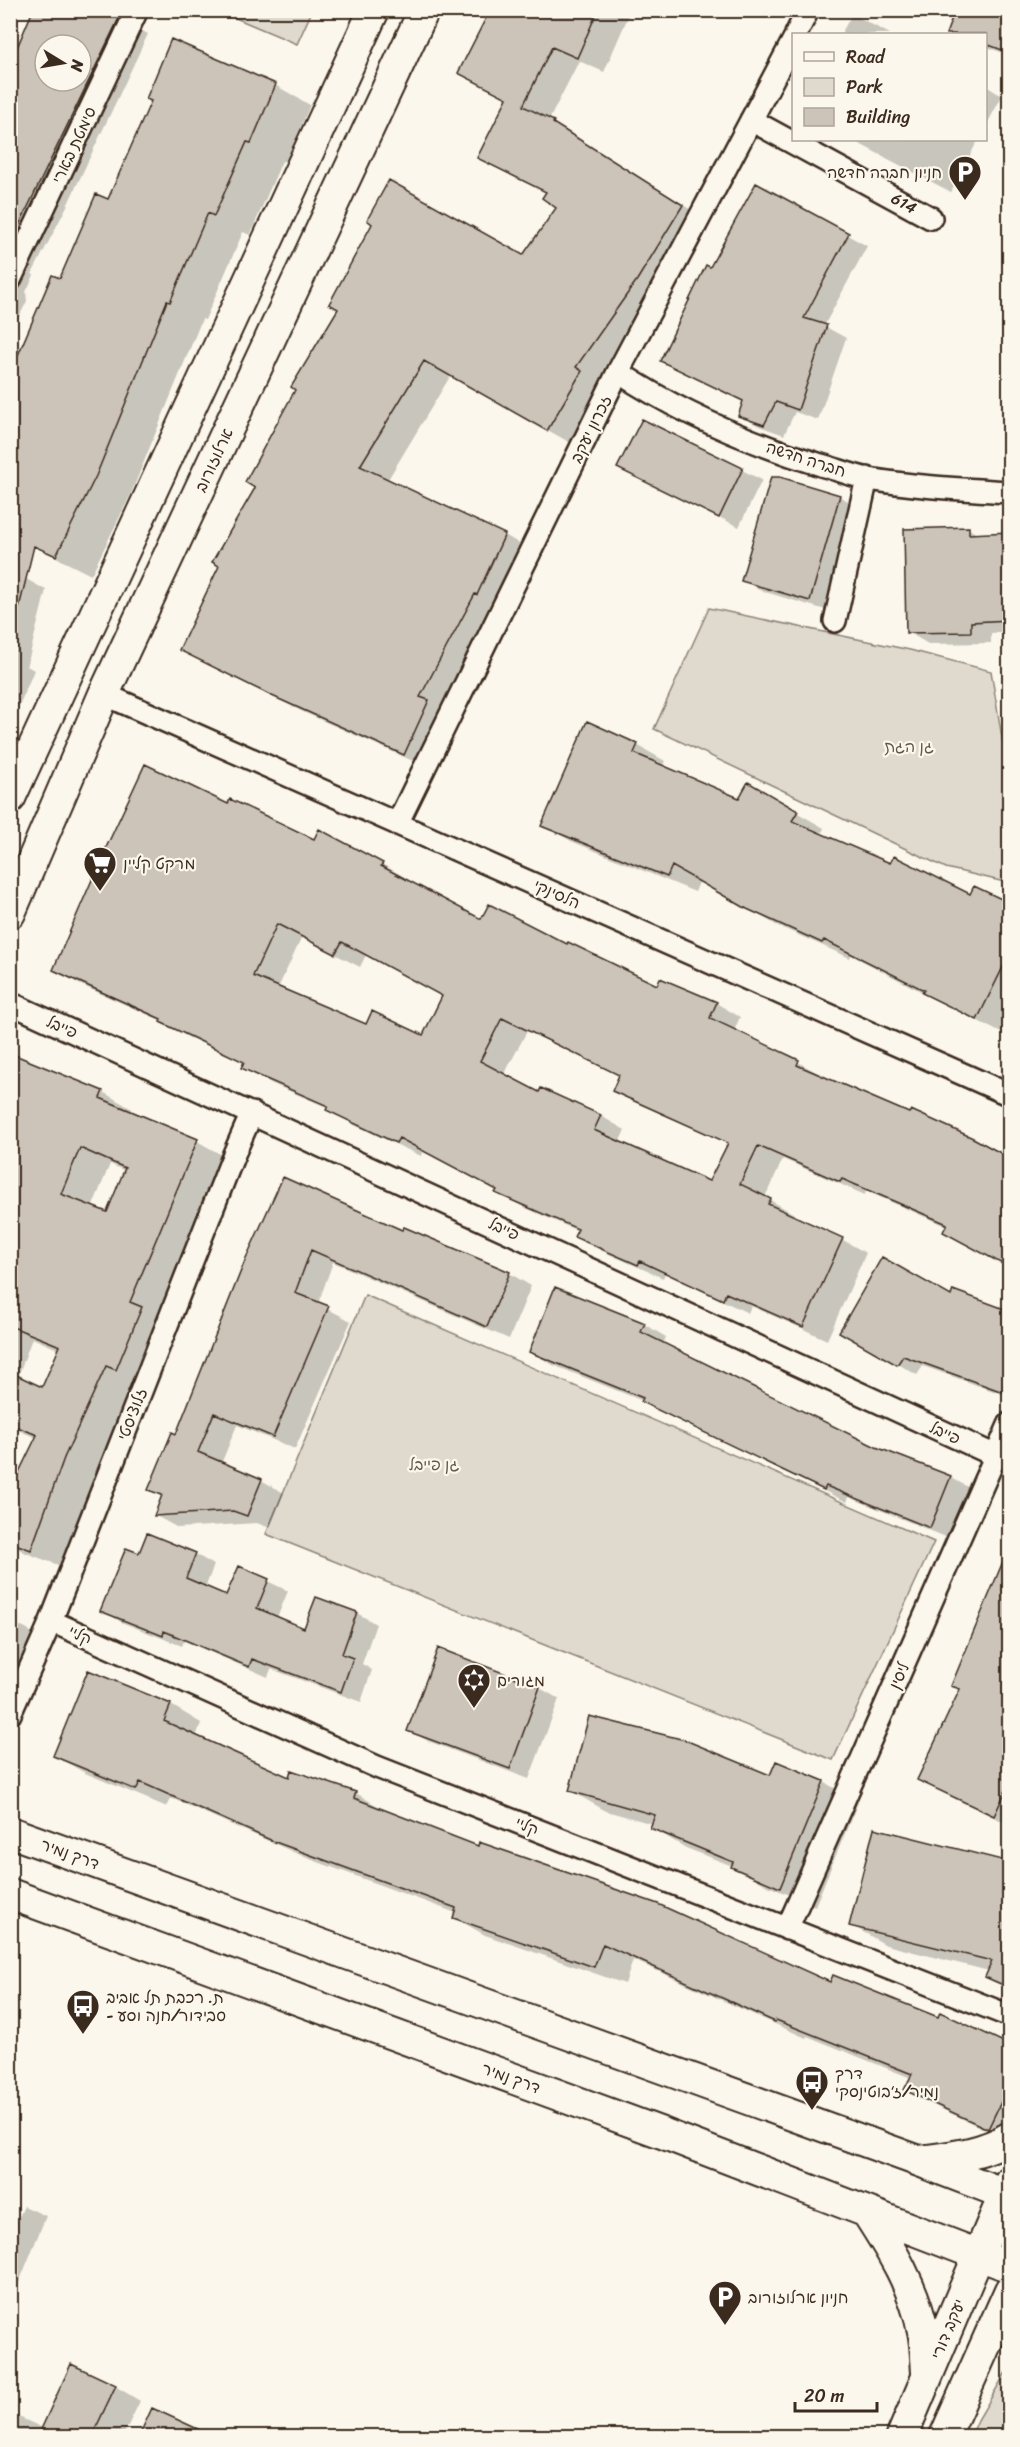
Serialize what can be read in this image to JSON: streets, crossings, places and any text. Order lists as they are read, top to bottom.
{
  "streets": {
    "main road": ["ארלוזורוב", "דרך נמיר", "יעקב דורי"],
    "street": [
      "סימטת בארי",
      "614",
      "זכרון יעקב",
      "חברה חדשה",
      "הלסינקי",
      "פייבל",
      "זלוציסטי",
      "קליי",
      "ליסין"
    ]
  },
  "crossings": [
    ["614", "זכרון יעקב"],
    ["זכרון יעקב", "חברה חדשה"],
    ["זכרון יעקב", "הלסינקי"],
    ["ארלוזורוב", "הלסינקי"],
    ["פייבל", "זלוציסטי"],
    ["פייבל", "ליסין"],
    ["זלוציסטי", "קליי"],
    ["קליי", "ליסין"],
    ["דרך נמיר", "יעקב דורי"]
  ],
  "parks": ["גן הגת", "גן פייבל"],
  "places": {
    "parking": ["חניון חברה חדשה", "חניון ארלוזורוב"],
    "supermarket": ["מרקט קליין"],
    "synagogue": ["מגורים"],
    "bus stop": ["ת. רכבת תל אביב - סבידור/חנה וסע", "דרך נמיר/ז׳בוטינסקי"]
  },
  "legend": ["Road", "Park", "Building"],
  "scale_bar": "20 m",
  "north": "right"
}
